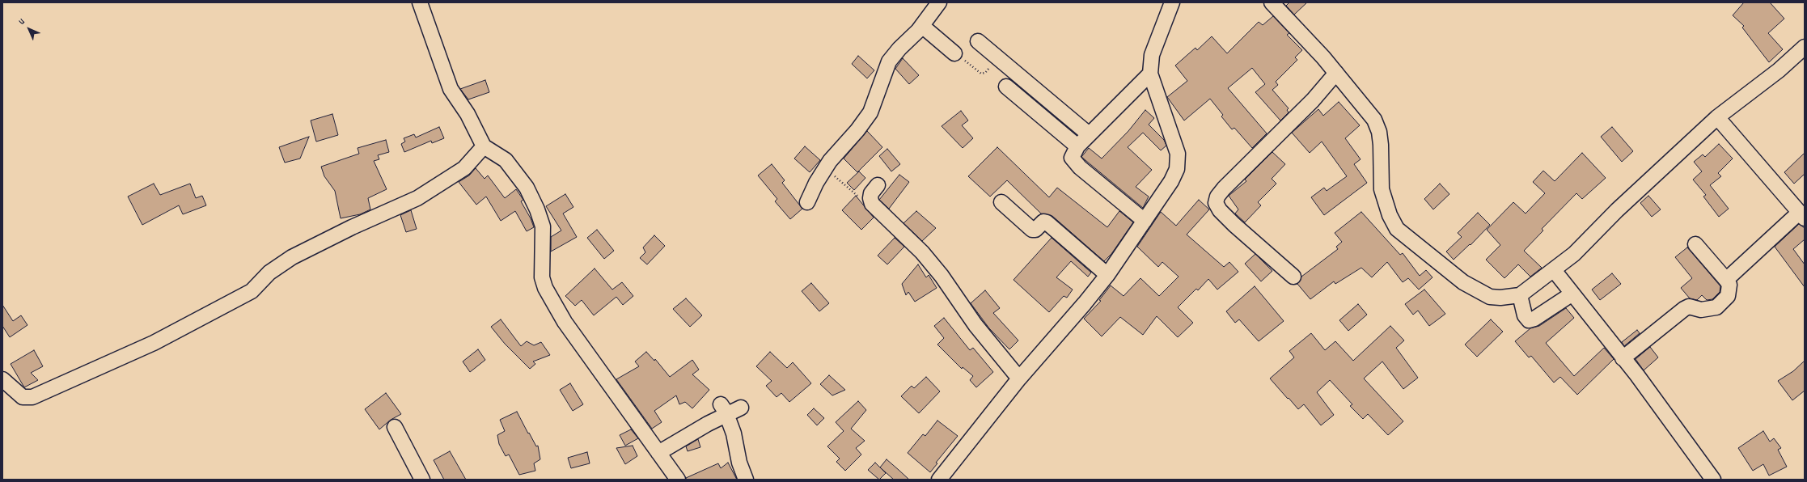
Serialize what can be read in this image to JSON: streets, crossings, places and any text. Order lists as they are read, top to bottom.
{
  "north": "top left"
}
